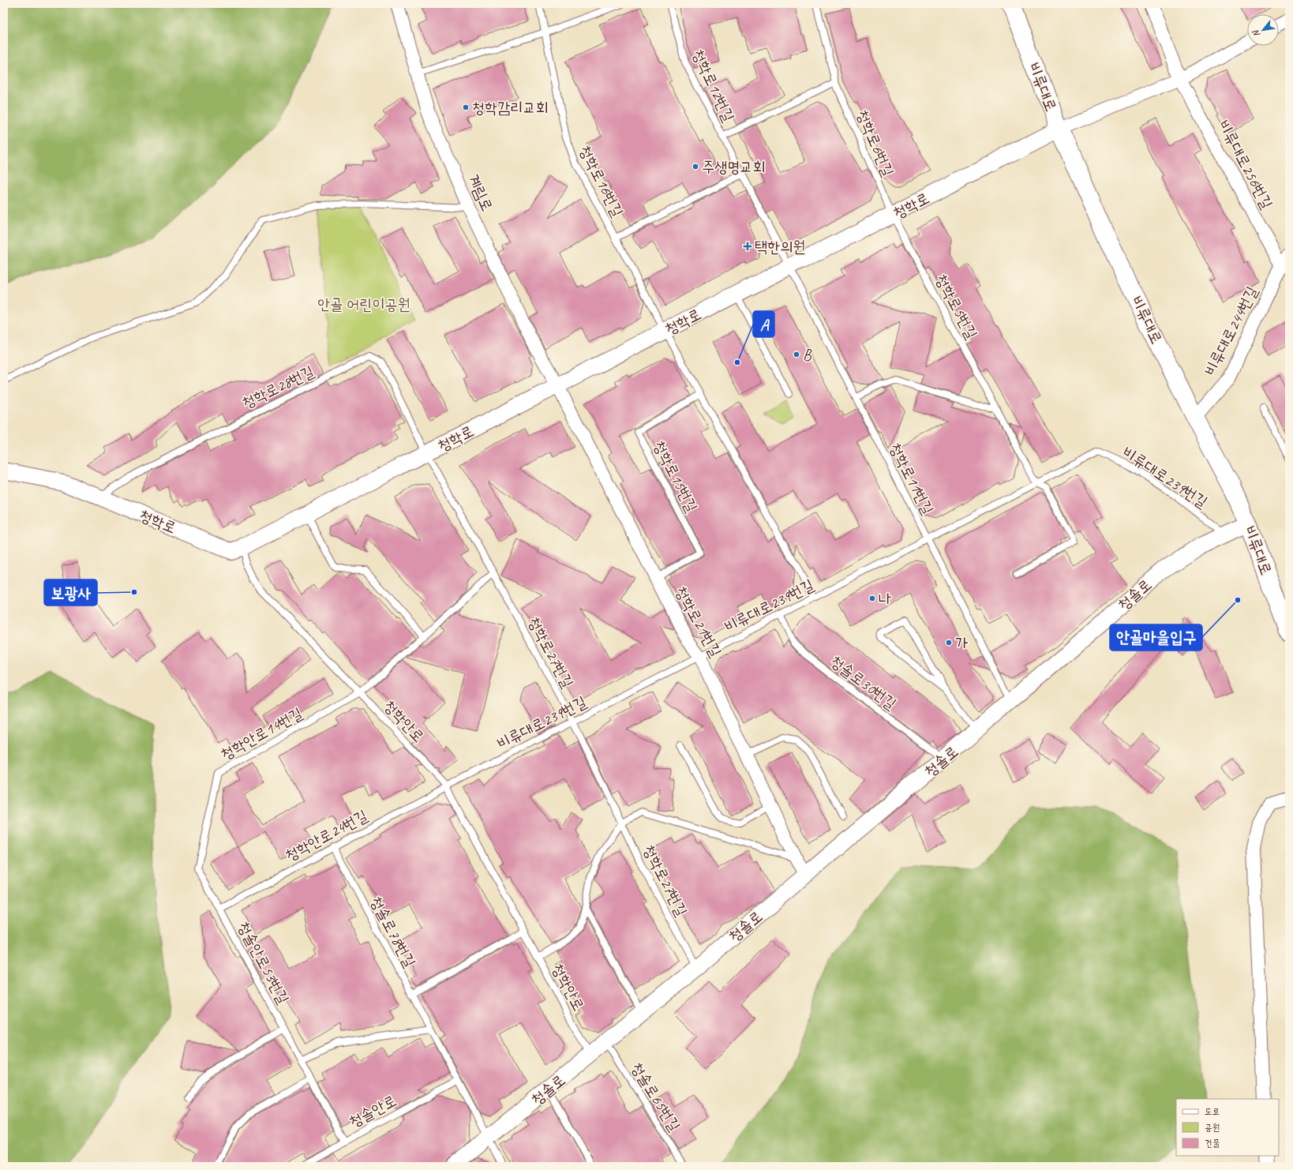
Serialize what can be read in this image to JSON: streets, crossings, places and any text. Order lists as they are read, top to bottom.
{
  "streets": {
    "main road": ["비류대로"],
    "street": [
      "비류대로256번길",
      "계림로",
      "청학로",
      "비류대로244번길",
      "청솔로",
      "청학로21번길"
    ],
    "lane": [
      "청학로12번길",
      "청학로6번길",
      "청학로16번길",
      "청학로5번길",
      "청학로28번길",
      "청학로15번길",
      "비류대로239번길",
      "청학로11번길",
      "청학로27번길",
      "청솔로30번길",
      "청학안로",
      "청학안로14번길",
      "청학안로24번길",
      "청솔로78번길",
      "청솔안로53번길",
      "청솔로65번길",
      "청솔안로"
    ]
  },
  "crossings": [
    ["청학로12번길", "청학로"],
    ["청학로12번길", "청학로11번길"],
    ["비류대로", "청학로"],
    ["비류대로", "비류대로244번길"],
    ["비류대로", "청솔로"],
    ["청학로6번길", "청학로"],
    ["청학로6번길", "청학로5번길"],
    ["비류대로256번길", "비류대로244번길"],
    ["청학로16번길", "청학로"],
    ["계림로", "청학로"],
    ["계림로", "청학로21번길"],
    ["청학로", "청학로5번길"],
    ["청학로", "청학로28번길"],
    ["청학로", "청학로11번길"],
    ["청학로", "청학로21번길"],
    ["청학로", "청학로27번길"],
    ["청학로", "청학안로"],
    ["청학로5번길", "비류대로239번길"],
    ["청학로28번길", "청학로27번길"],
    ["청학로15번길", "청학로21번길"],
    ["비류대로239번길", "청학로11번길"],
    ["비류대로239번길", "청솔로"],
    ["비류대로239번길", "청학로21번길"],
    ["비류대로239번길", "청학로27번길"],
    ["비류대로239번길", "청솔로30번길"],
    ["비류대로239번길", "청학안로"],
    ["비류대로239번길", "청학안로24번길"],
    ["청학로11번길", "청솔로"],
    ["청솔로", "청학로21번길"],
    ["청솔로", "청학로27번길"],
    ["청솔로", "청솔로30번길"],
    ["청솔로", "청학안로"],
    ["청솔로", "청솔로78번길"],
    ["청솔로", "청솔로65번길"],
    ["청학로27번길", "청학안로14번길"],
    ["청학안로", "청학안로14번길"],
    ["청학안로", "청학안로24번길"],
    ["청학안로14번길", "청학안로24번길"],
    ["청학안로14번길", "청솔안로53번길"],
    ["청학안로24번길", "청솔로78번길"],
    ["청학안로24번길", "청솔안로53번길"],
    ["청솔로78번길", "청솔안로"],
    ["청솔안로53번길", "청솔안로"]
  ],
  "parks": ["안골 어린이공원"],
  "places": {
    "other": [
      "청학감리교회",
      "주생명교회",
      "B",
      "A",
      "보광사",
      "나",
      "안골마을입구",
      "가"
    ],
    "health": ["택한의원"]
  },
  "legend": ["도로", "공원", "건물"],
  "north": "bottom left"
}
